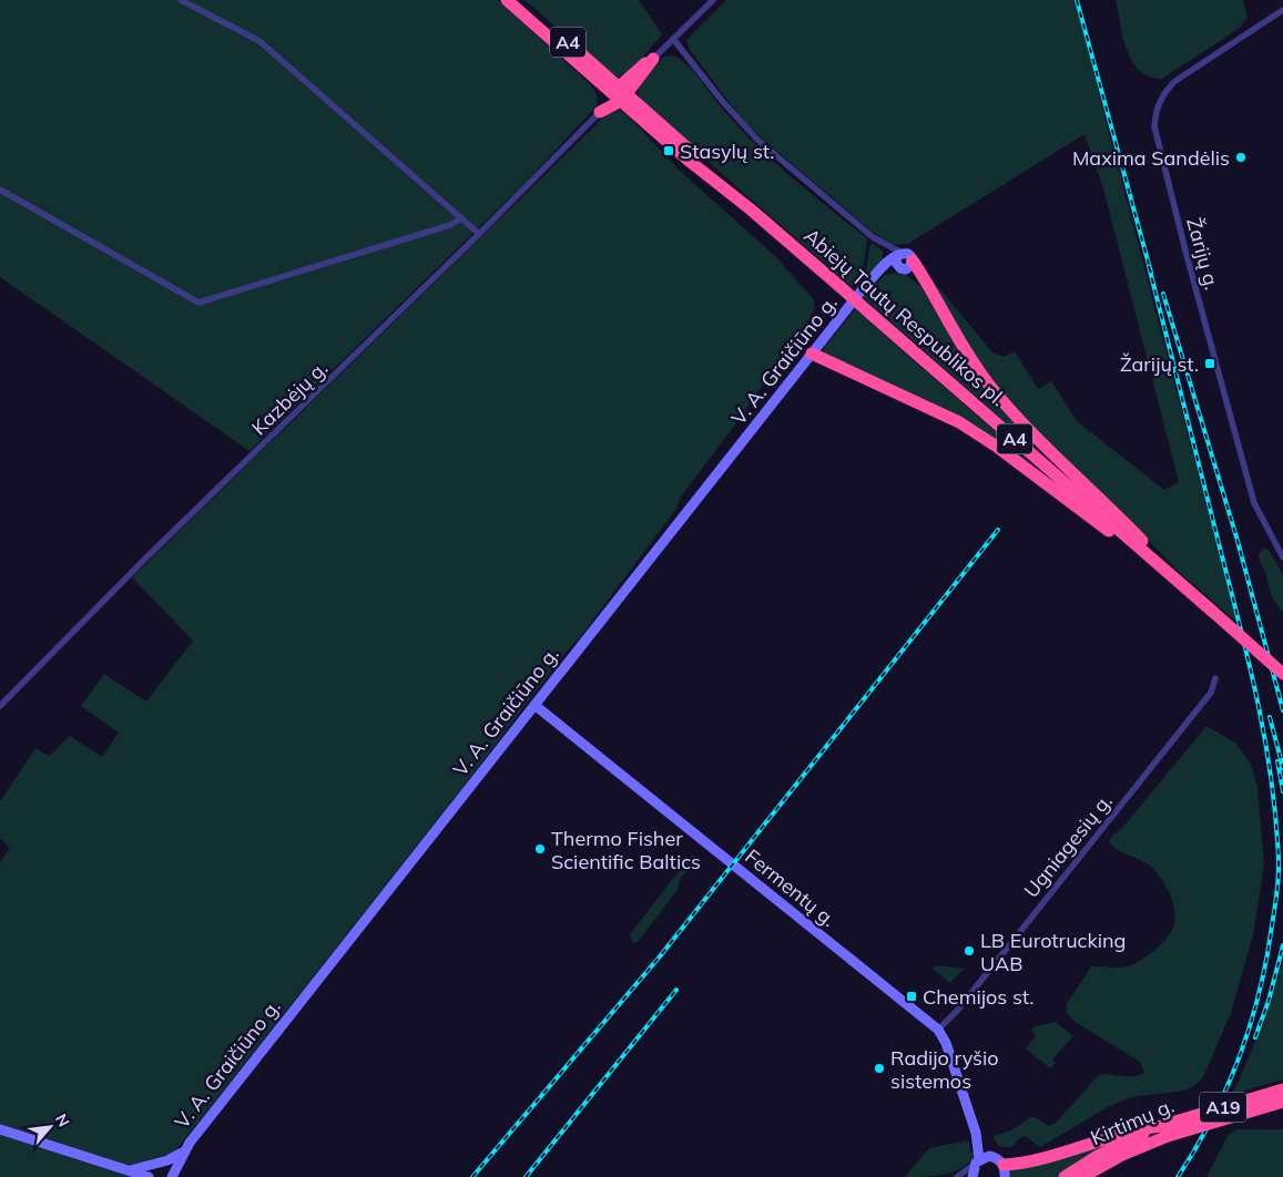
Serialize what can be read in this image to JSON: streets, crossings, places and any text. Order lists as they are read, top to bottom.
{
  "streets": {
    "highway": [
      "A4",
      "Abiejų Tautų Respublikos pl.",
      "A19",
      "Kirtimų g."
    ],
    "main road": ["V. A. Graičiūno g.", "Fermentų g."],
    "street": ["Žarijų g.", "Kazbėjų g.", "Ugniagesių g."]
  },
  "crossings": [
    ["V. A. Graičiūno g.", "Fermentų g."],
    ["Ugniagesių g.", "Fermentų g."]
  ],
  "places": {
    "transit": ["Stasylų st.", "Žarijų st.", "Chemijos st."],
    "other": [
      "Maxima Sandėlis",
      "Thermo Fisher Scientific Baltics",
      "LB Eurotrucking UAB",
      "Radijo ryšio sistemos"
    ]
  },
  "north": "top right"
}
